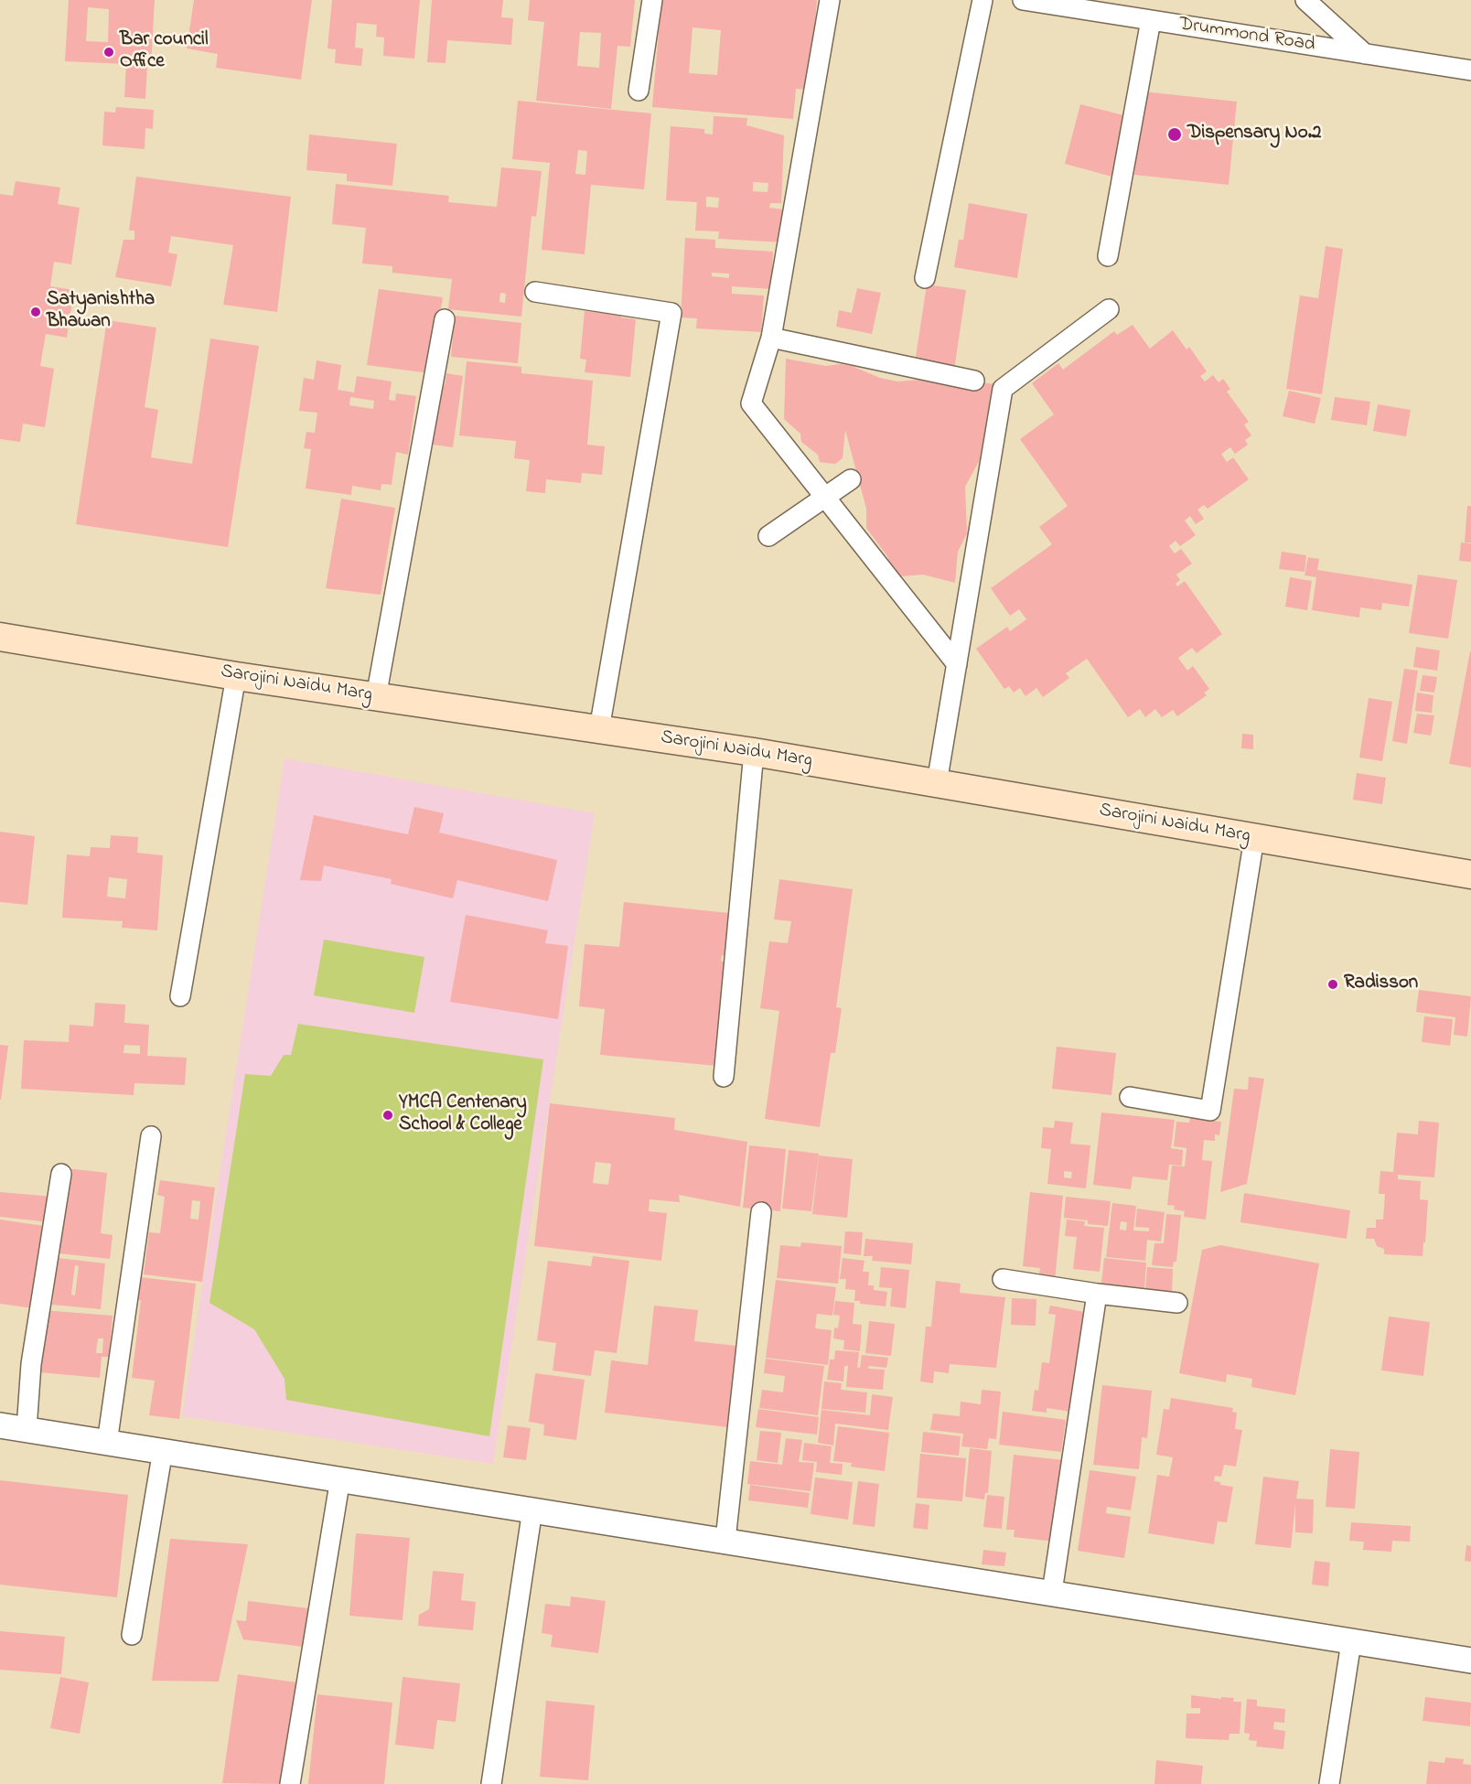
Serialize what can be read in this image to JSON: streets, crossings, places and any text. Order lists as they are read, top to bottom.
{
  "streets": {
    "main road": ["Sarojini Naidu Marg"],
    "street": ["Drummond Road"]
  },
  "places": [
    "Bar council Office",
    "Dispensary No.2",
    "Satyanishtha Bhawan",
    "Radisson",
    "YMCA Centenary School & College"
  ]
}
